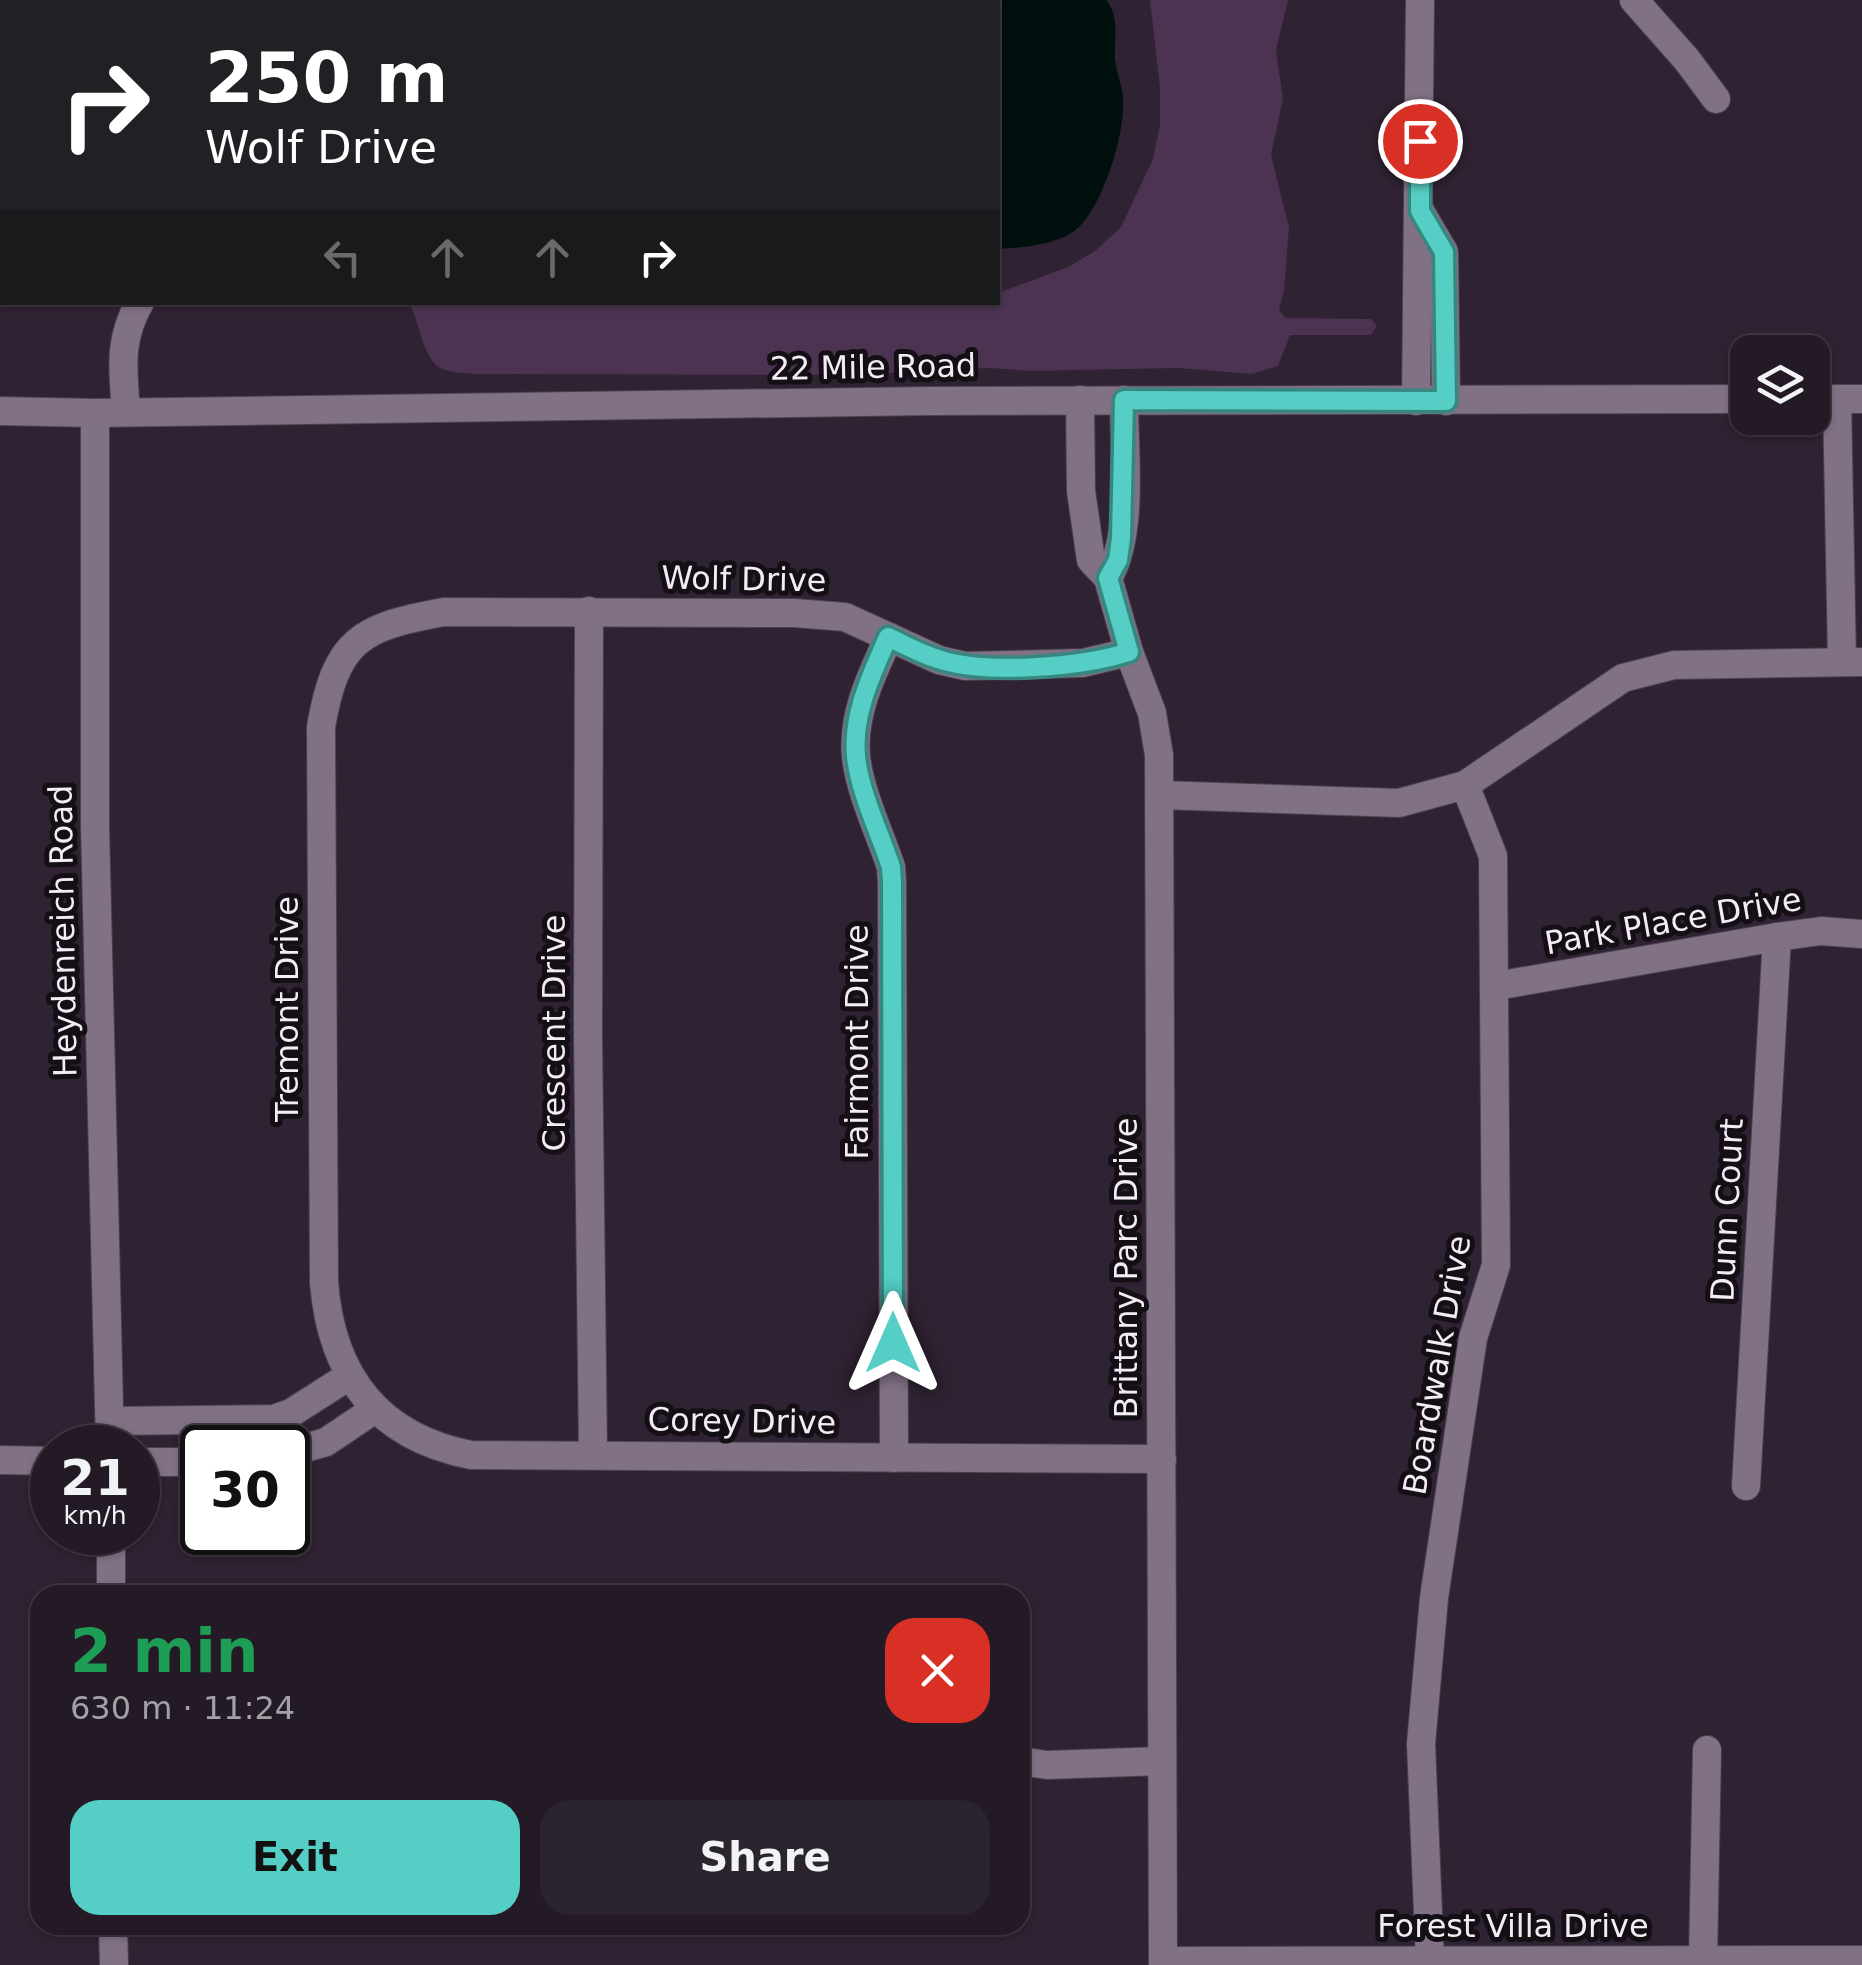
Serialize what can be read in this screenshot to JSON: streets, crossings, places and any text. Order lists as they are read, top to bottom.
{
  "streets": {
    "street": [
      "22 Mile Road",
      "Wolf Drive",
      "Park Place Drive",
      "Heydenreich Road",
      "Tremont Drive",
      "Crescent Drive",
      "Fairmont Drive",
      "Dunn Court",
      "Brittany Parc Drive",
      "Boardwalk Drive",
      "Corey Drive",
      "Forest Villa Drive"
    ]
  },
  "crossings": [
    ["22 Mile Road", "Heydenreich Road"],
    ["22 Mile Road", "Brittany Parc Drive"],
    ["Wolf Drive", "Tremont Drive"],
    ["Wolf Drive", "Crescent Drive"],
    ["Wolf Drive", "Fairmont Drive"],
    ["Wolf Drive", "Brittany Parc Drive"],
    ["Park Place Drive", "Dunn Court"],
    ["Park Place Drive", "Boardwalk Drive"],
    ["Tremont Drive", "Corey Drive"],
    ["Crescent Drive", "Corey Drive"],
    ["Fairmont Drive", "Corey Drive"],
    ["Brittany Parc Drive", "Corey Drive"],
    ["Brittany Parc Drive", "Forest Villa Drive"],
    ["Boardwalk Drive", "Forest Villa Drive"]
  ],
  "page": {
    "turn": ["250 m", "Wolf Drive"],
    "speed": "21 km/h",
    "limit": "30",
    "heading": ["2 min", "630 m · 11:24"],
    "buttons": ["Exit", "Share"]
  }
}
